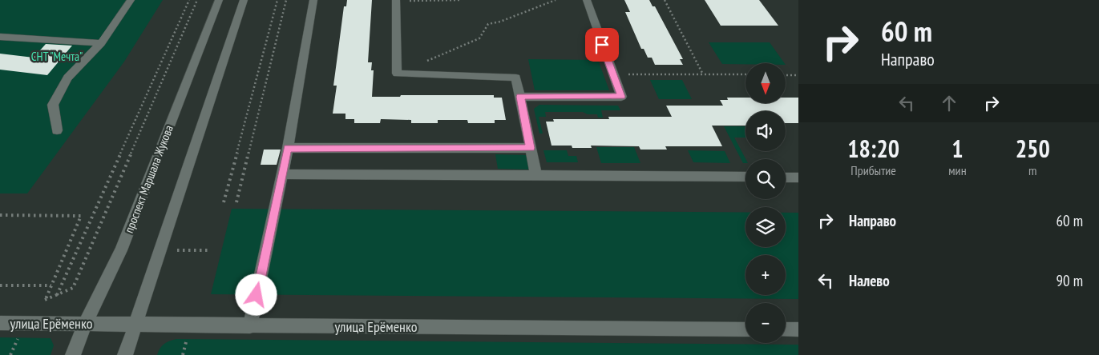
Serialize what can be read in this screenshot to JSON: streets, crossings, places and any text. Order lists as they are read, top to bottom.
{
  "streets": {
    "street": ["проспект Маршала Жукова", "улица Ерёменко"]
  },
  "crossings": [
    ["проспект Маршала Жукова", "улица Ерёменко"]
  ],
  "parks": ["СНТ \"Мечта\""],
  "north": "bottom",
  "page": {
    "turn": ["60 m", "Направо"],
    "map_buttons": ["+", "−"],
    "eta": [
      "18:20",
      "Прибытие",
      "1",
      "мин",
      "250",
      "m"
    ],
    "list": [
      {
        "name": "Направо",
        "value": "60 m"
      },
      {
        "name": "Налево",
        "value": "90 m"
      }
    ]
  }
}
